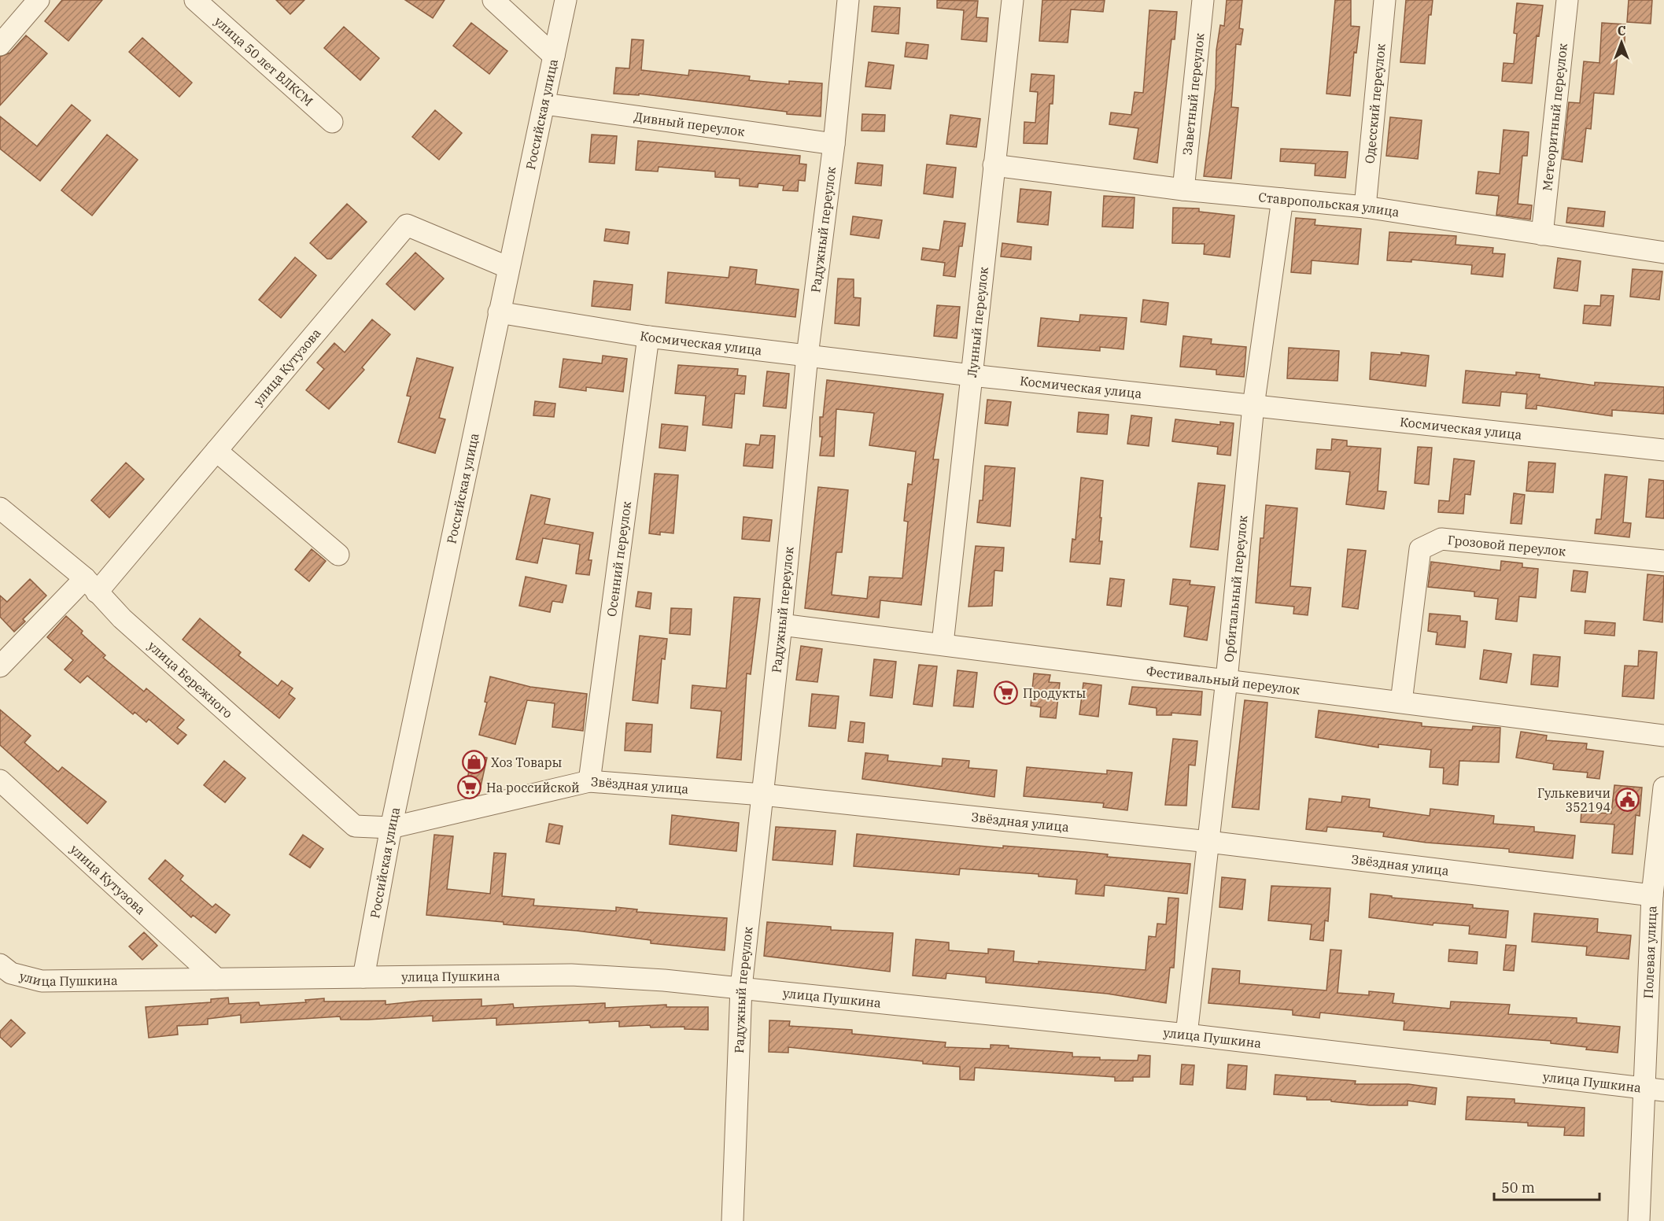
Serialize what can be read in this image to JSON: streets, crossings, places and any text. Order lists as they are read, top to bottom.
{
  "streets": {
    "street": [
      "улица 50 лет ВЛКСМ",
      "Заветный переулок",
      "Одесский переулок",
      "Российская улица",
      "Метеоритный переулок",
      "Дивный переулок",
      "Ставропольская улица",
      "Радужный переулок",
      "Лунный переулок",
      "Космическая улица",
      "улица Кутузова",
      "Грозовой переулок",
      "Осенний переулок",
      "Орбитальный переулок",
      "Фестивальный переулок",
      "улица Бережного",
      "Звёздная улица",
      "Полевая улица",
      "улица Пушкина"
    ]
  },
  "crossings": [
    ["Заветный переулок", "Ставропольская улица"],
    ["Одесский переулок", "Ставропольская улица"],
    ["Российская улица", "Дивный переулок"],
    ["Российская улица", "Космическая улица"],
    ["Российская улица", "улица Кутузова"],
    ["Российская улица", "улица Бережного"],
    ["Российская улица", "Звёздная улица"],
    ["Российская улица", "улица Пушкина"],
    ["Метеоритный переулок", "Ставропольская улица"],
    ["Дивный переулок", "Радужный переулок"],
    ["Ставропольская улица", "Лунный переулок"],
    ["Ставропольская улица", "Орбитальный переулок"],
    ["Радужный переулок", "Космическая улица"],
    ["Радужный переулок", "Фестивальный переулок"],
    ["Радужный переулок", "Звёздная улица"],
    ["Радужный переулок", "улица Пушкина"],
    ["Лунный переулок", "Космическая улица"],
    ["Лунный переулок", "Фестивальный переулок"],
    ["Космическая улица", "Осенний переулок"],
    ["Космическая улица", "Орбитальный переулок"],
    ["улица Кутузова", "улица Бережного"],
    ["улица Кутузова", "улица Пушкина"],
    ["Грозовой переулок", "Фестивальный переулок"],
    ["Осенний переулок", "Звёздная улица"],
    ["Орбитальный переулок", "Фестивальный переулок"],
    ["Орбитальный переулок", "Звёздная улица"],
    ["Орбитальный переулок", "улица Пушкина"],
    ["улица Бережного", "Звёздная улица"],
    ["Звёздная улица", "Полевая улица"],
    ["Полевая улица", "улица Пушкина"]
  ],
  "places": {
    "supermarket": ["Продукты", "На российской"],
    "shop": ["Хоз Товары"],
    "public building": ["Гулькевичи 352194"]
  },
  "scale_bar": "50 m",
  "north": "top"
}
